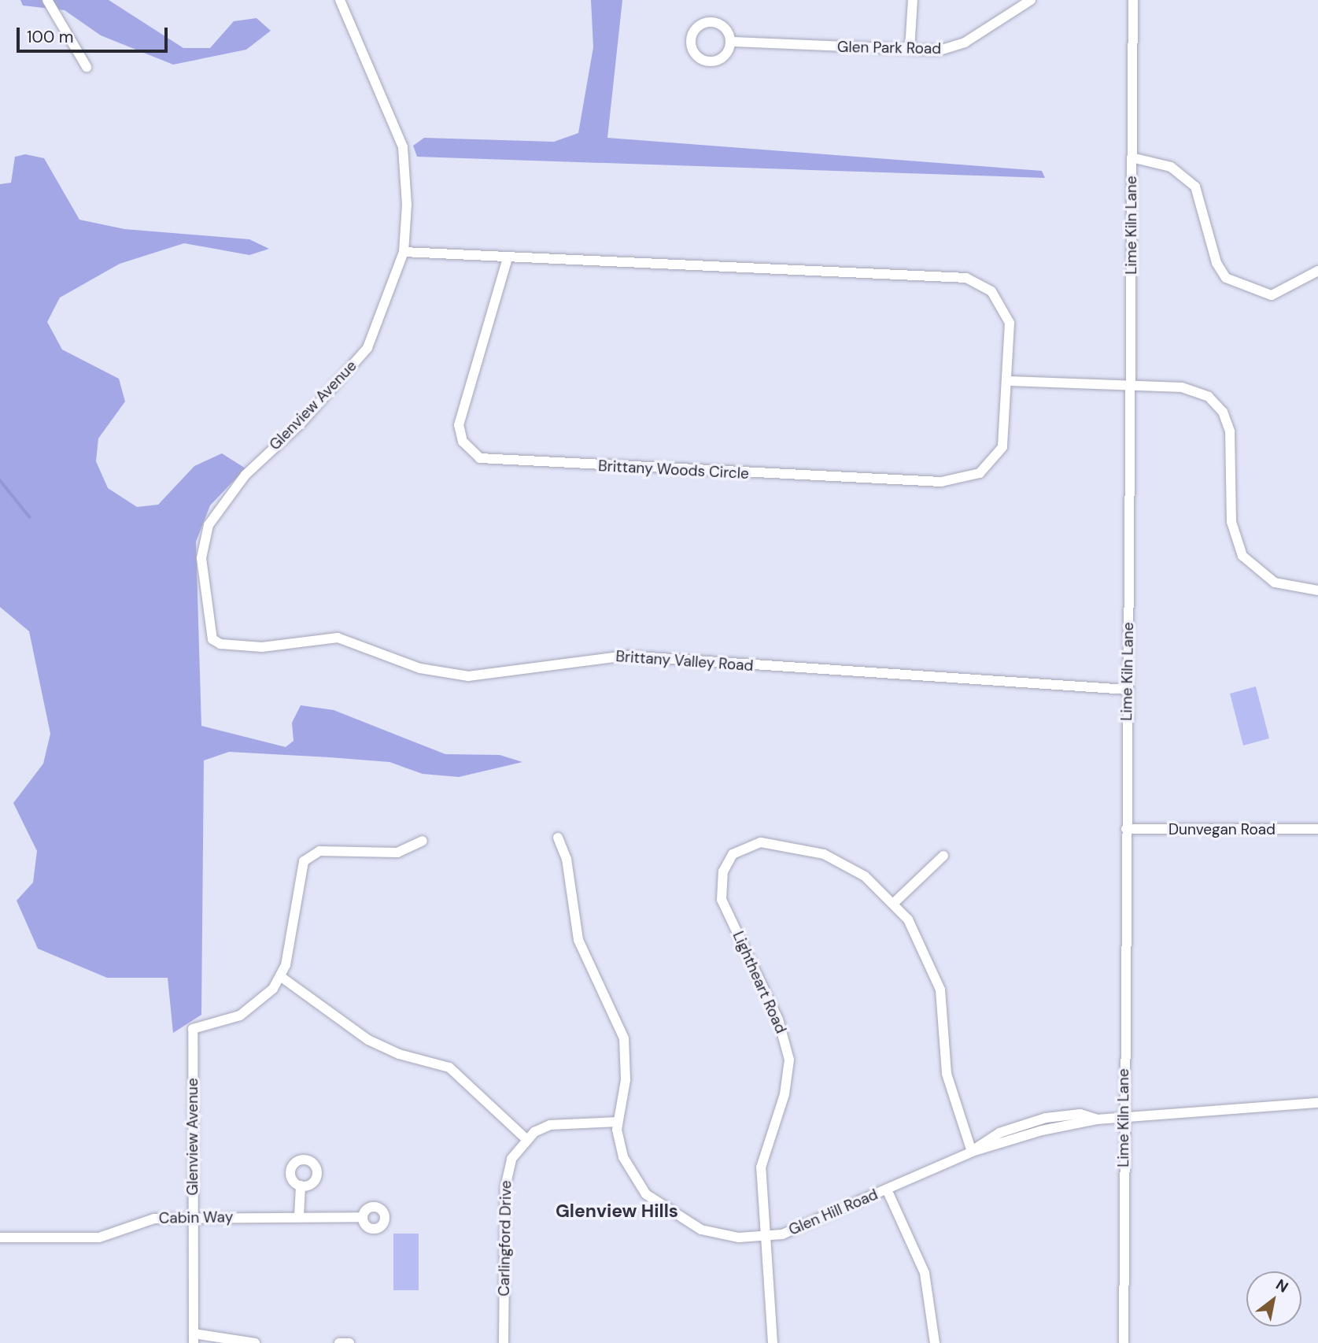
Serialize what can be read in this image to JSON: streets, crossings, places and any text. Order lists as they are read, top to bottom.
{
  "streets": {
    "street": [
      "Glen Park Road",
      "Lime Kiln Lane",
      "Glenview Avenue",
      "Brittany Woods Circle",
      "Brittany Valley Road",
      "Dunvegan Road",
      "Lightheart Road",
      "Glen Hill Road",
      "Cabin Way",
      "Carlingford Drive"
    ]
  },
  "crossings": [
    ["Lime Kiln Lane", "Brittany Valley Road"],
    ["Lime Kiln Lane", "Dunvegan Road"],
    ["Lime Kiln Lane", "Glen Hill Road"],
    ["Glenview Avenue", "Brittany Woods Circle"],
    ["Glenview Avenue", "Brittany Valley Road"],
    ["Glenview Avenue", "Cabin Way"],
    ["Lightheart Road", "Glen Hill Road"]
  ],
  "districts": ["Glenview Hills"],
  "scale_bar": "100 m",
  "north": "top right"
}
